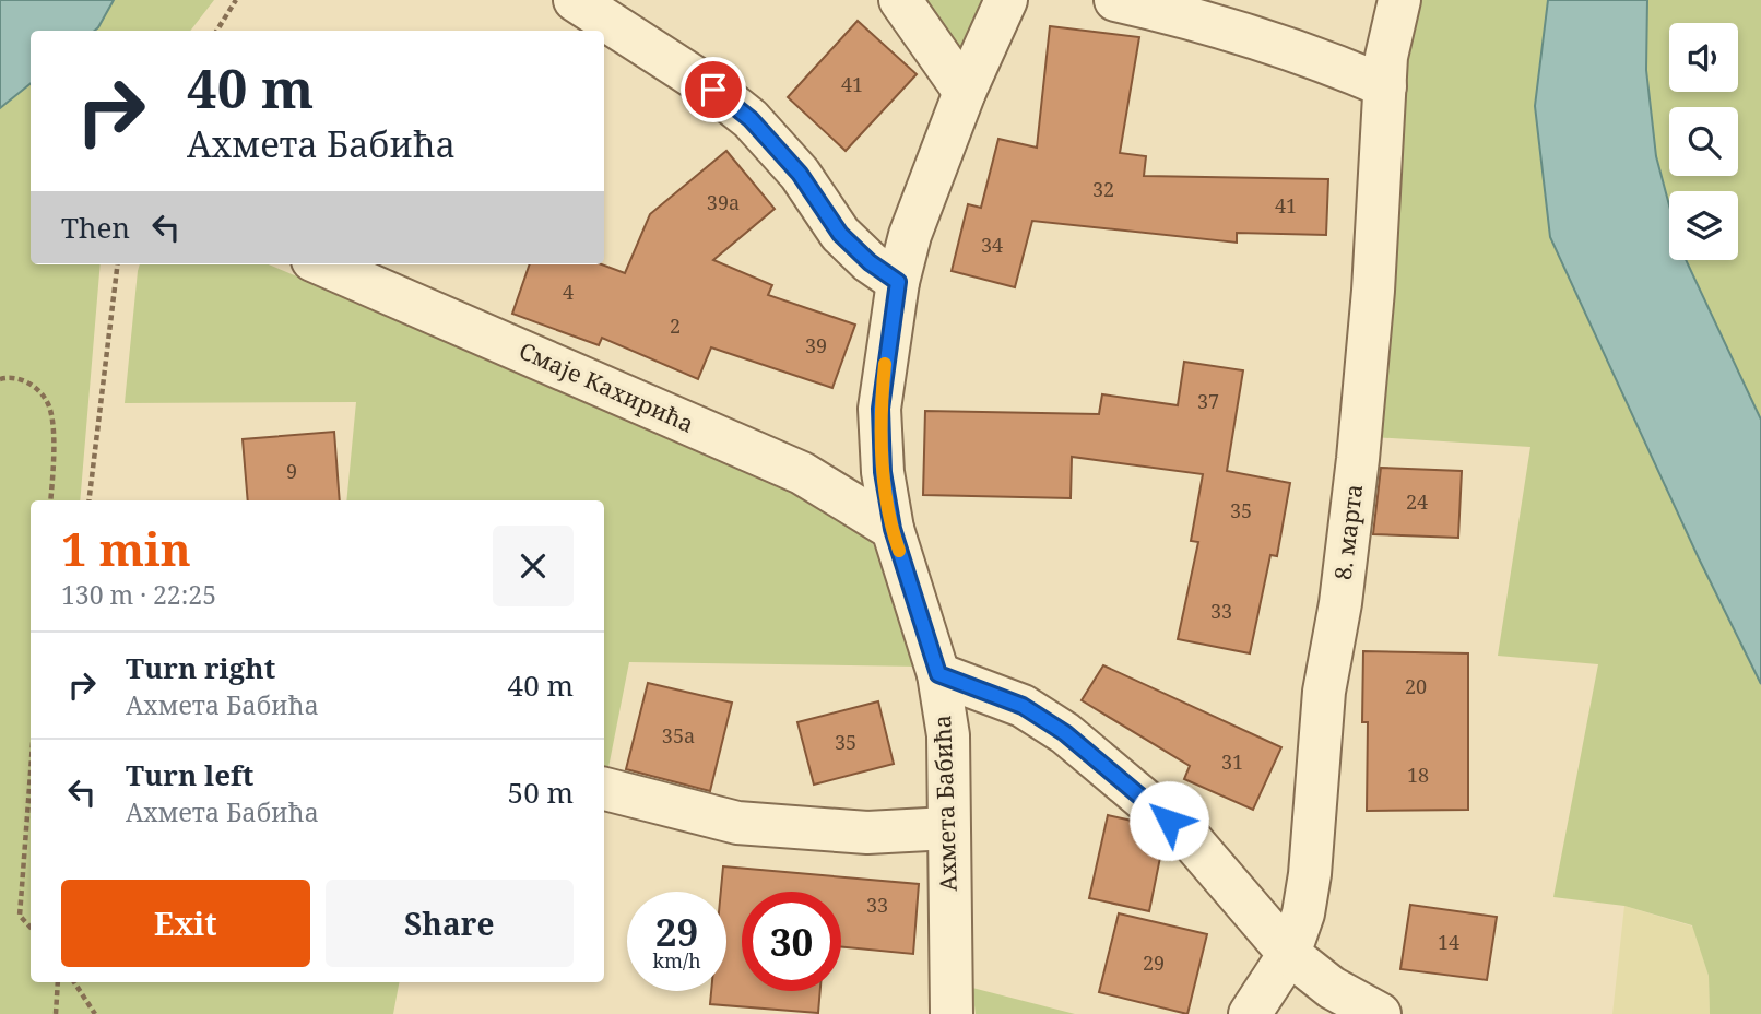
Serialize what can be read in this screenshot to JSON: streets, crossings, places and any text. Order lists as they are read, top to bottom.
{
  "streets": {
    "street": ["Смaје Кахирића", "8. марта", "Ахмета Бабића"]
  },
  "crossings": [
    ["Смaје Кахирића", "Ахмета Бабића"]
  ],
  "house_numbers": [
    "41",
    "32",
    "39a",
    "41",
    "34",
    "4",
    "2",
    "39",
    "37",
    "9",
    "24",
    "35",
    "33",
    "20",
    "35a",
    "35",
    "31",
    "18",
    "33",
    "14",
    "29"
  ],
  "page": {
    "turn": ["40 m", "Ахмета Бабића"],
    "then": "Then",
    "heading": ["1 min", "130 m · 22:25"],
    "list": [
      {
        "name": "Turn right",
        "note": "Ахмета Бабића",
        "value": "40 m"
      },
      {
        "name": "Turn left",
        "note": "Ахмета Бабића",
        "value": "50 m"
      }
    ],
    "buttons": ["Exit", "Share"],
    "speed": "29 km/h",
    "limit": "30"
  }
}
